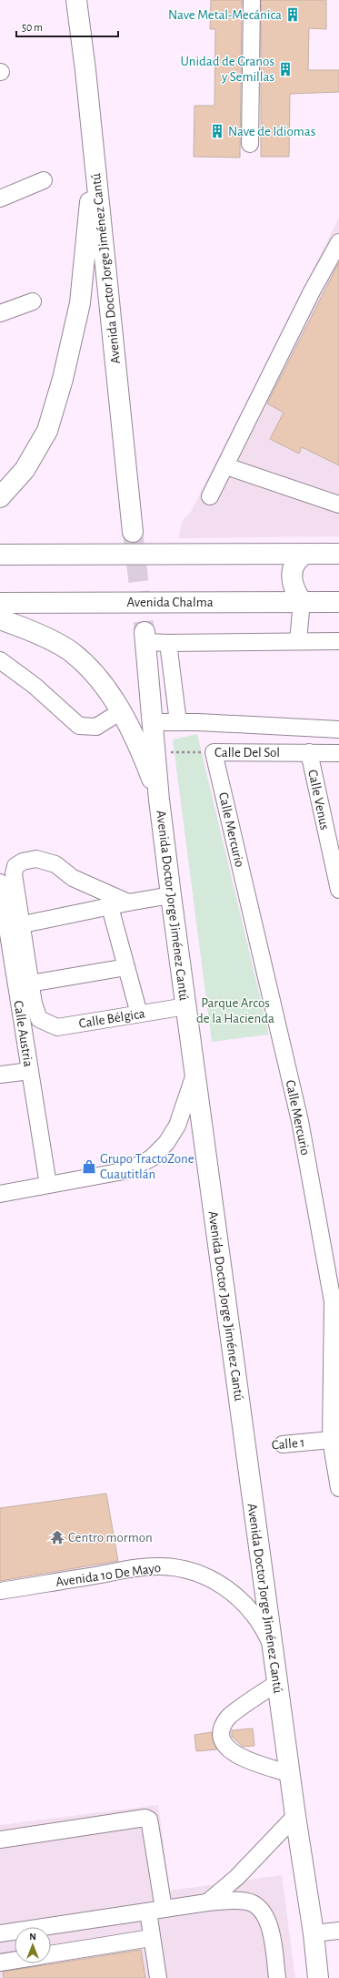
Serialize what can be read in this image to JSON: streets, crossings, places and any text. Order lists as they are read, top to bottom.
{
  "streets": {
    "main road": ["Avenida Doctor Jorge Jiménez Cantú", "Avenida Chalma"],
    "street": [
      "Calle Del Sol",
      "Calle Venus",
      "Calle Mercurio",
      "Calle Bélgica",
      "Calle Austria",
      "Calle 1",
      "Avenida 10 De Mayo"
    ]
  },
  "crossings": [
    ["Avenida Doctor Jorge Jiménez Cantú", "Calle Del Sol"],
    ["Avenida Doctor Jorge Jiménez Cantú", "Calle Bélgica"],
    ["Avenida Doctor Jorge Jiménez Cantú", "Avenida 10 De Mayo"],
    ["Calle Del Sol", "Calle Venus"],
    ["Calle Del Sol", "Calle Mercurio"],
    ["Calle Mercurio", "Calle 1"]
  ],
  "parks": ["Parque Arcos de la Hacienda"],
  "places": {
    "building": ["Nave Metal-Mecánica", "Unidad de Granos y Semillas", "Nave de Idiomas"],
    "shop": ["Grupo TractoZone Cuautitlán"],
    "temple": ["Centro mormon"]
  },
  "scale_bar": "50 m",
  "north": "top"
}
